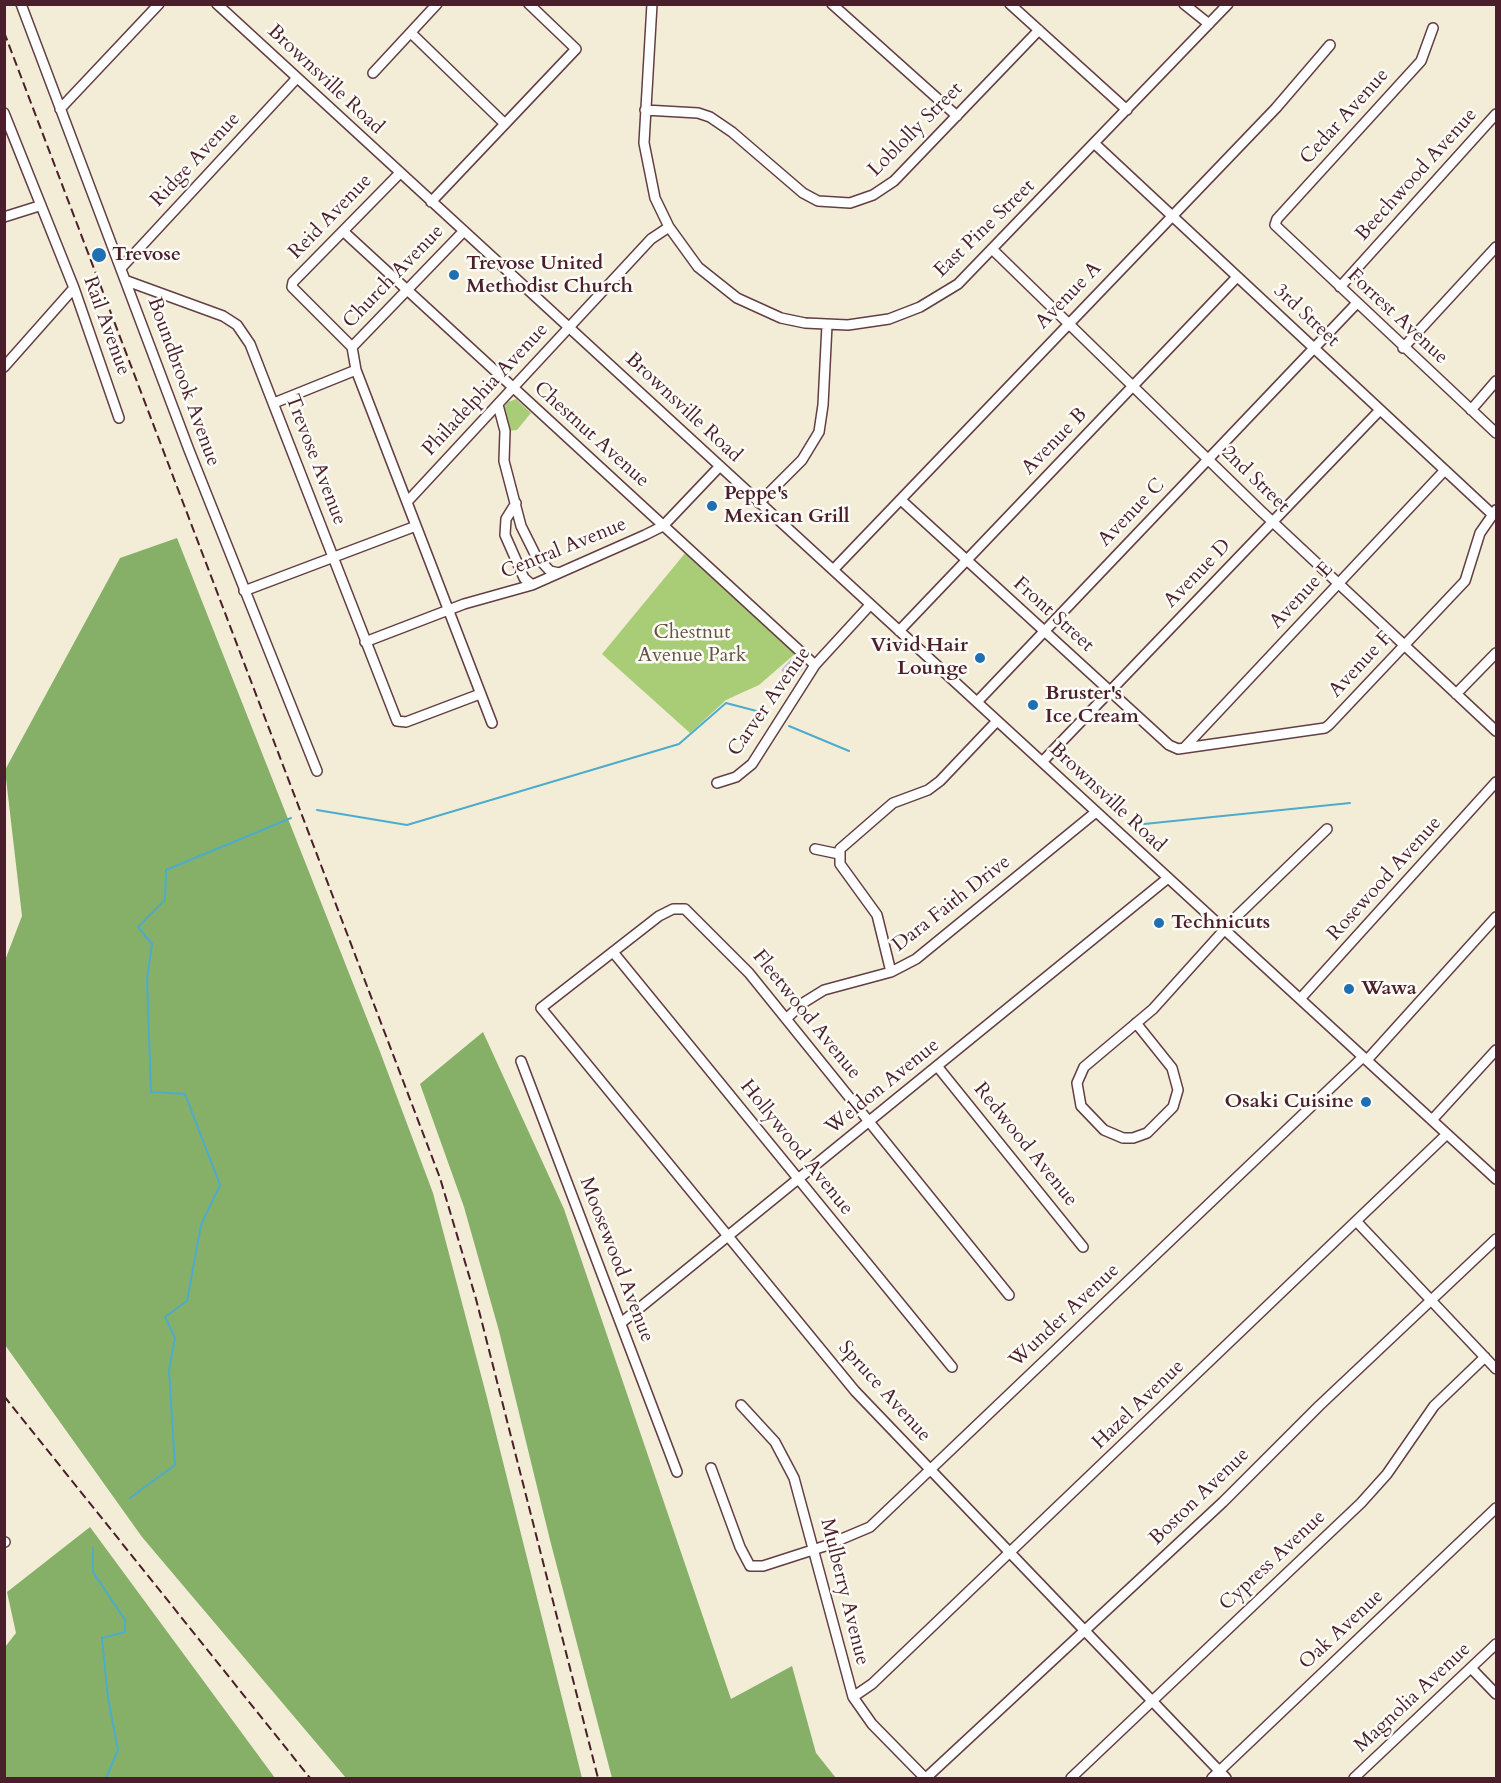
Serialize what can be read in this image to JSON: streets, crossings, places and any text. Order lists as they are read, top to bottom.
{
  "streets": {
    "street": [
      "Brownsville Road",
      "Cedar Avenue",
      "Loblolly Street",
      "Ridge Avenue",
      "Beechwood Avenue",
      "Reid Avenue",
      "East Pine Street",
      "Church Avenue",
      "Avenue A",
      "3rd Street",
      "Forrest Avenue",
      "Rail Avenue",
      "Boundbrook Avenue",
      "Philadelphia Avenue",
      "Chestnut Avenue",
      "Avenue B",
      "Trevose Avenue",
      "2nd Street",
      "Avenue C",
      "Central Avenue",
      "Avenue D",
      "Avenue E",
      "Front Street",
      "Avenue F",
      "Carver Avenue",
      "Rosewood Avenue",
      "Dara Faith Drive",
      "Fleetwood Avenue",
      "Weldon Avenue",
      "Redwood Avenue",
      "Hollywood Avenue",
      "Moosewood Avenue",
      "Wunder Avenue",
      "Spruce Avenue",
      "Hazel Avenue",
      "Boston Avenue",
      "Cypress Avenue",
      "Mulberry Avenue",
      "Oak Avenue",
      "Magnolia Avenue"
    ]
  },
  "crossings": [
    ["Brownsville Road", "Ridge Avenue"],
    ["Brownsville Road", "Reid Avenue"],
    ["Brownsville Road", "Church Avenue"],
    ["Brownsville Road", "Avenue A"],
    ["Brownsville Road", "Philadelphia Avenue"],
    ["Brownsville Road", "Avenue B"],
    ["Brownsville Road", "Avenue C"],
    ["Brownsville Road", "Central Avenue"],
    ["Brownsville Road", "Avenue D"],
    ["Brownsville Road", "Carver Avenue"],
    ["Brownsville Road", "Rosewood Avenue"],
    ["Brownsville Road", "Dara Faith Drive"],
    ["Brownsville Road", "Weldon Avenue"],
    ["Brownsville Road", "Wunder Avenue"],
    ["Brownsville Road", "Hazel Avenue"],
    ["Cedar Avenue", "Forrest Avenue"],
    ["Loblolly Street", "East Pine Street"],
    ["Ridge Avenue", "Boundbrook Avenue"],
    ["Beechwood Avenue", "Forrest Avenue"],
    ["Reid Avenue", "Church Avenue"],
    ["Reid Avenue", "Chestnut Avenue"],
    ["East Pine Street", "3rd Street"],
    ["East Pine Street", "Philadelphia Avenue"],
    ["East Pine Street", "2nd Street"],
    ["Church Avenue", "Chestnut Avenue"],
    ["Avenue A", "3rd Street"],
    ["Avenue A", "2nd Street"],
    ["Avenue A", "Front Street"],
    ["3rd Street", "Avenue B"],
    ["3rd Street", "Avenue C"],
    ["3rd Street", "Avenue D"],
    ["3rd Street", "Avenue E"],
    ["3rd Street", "Avenue F"],
    ["Boundbrook Avenue", "Trevose Avenue"],
    ["Philadelphia Avenue", "Chestnut Avenue"],
    ["Chestnut Avenue", "Central Avenue"],
    ["Chestnut Avenue", "Carver Avenue"],
    ["Avenue B", "2nd Street"],
    ["Avenue B", "Front Street"],
    ["Trevose Avenue", "Central Avenue"],
    ["2nd Street", "Avenue C"],
    ["2nd Street", "Avenue D"],
    ["2nd Street", "Avenue E"],
    ["2nd Street", "Avenue F"],
    ["Avenue C", "Front Street"],
    ["Avenue D", "Front Street"],
    ["Avenue E", "Front Street"],
    ["Avenue E", "Avenue F"],
    ["Front Street", "Avenue F"],
    ["Dara Faith Drive", "Fleetwood Avenue"],
    ["Fleetwood Avenue", "Weldon Avenue"],
    ["Fleetwood Avenue", "Hollywood Avenue"],
    ["Fleetwood Avenue", "Spruce Avenue"],
    ["Weldon Avenue", "Redwood Avenue"],
    ["Weldon Avenue", "Hollywood Avenue"],
    ["Weldon Avenue", "Moosewood Avenue"],
    ["Weldon Avenue", "Spruce Avenue"],
    ["Hollywood Avenue", "Spruce Avenue"],
    ["Wunder Avenue", "Spruce Avenue"],
    ["Wunder Avenue", "Mulberry Avenue"],
    ["Spruce Avenue", "Hazel Avenue"],
    ["Spruce Avenue", "Boston Avenue"],
    ["Spruce Avenue", "Cypress Avenue"],
    ["Spruce Avenue", "Oak Avenue"],
    ["Hazel Avenue", "Mulberry Avenue"],
    ["Boston Avenue", "Mulberry Avenue"]
  ],
  "parks": ["Chestnut Avenue Park"],
  "places": [
    "Trevose",
    "Trevose United Methodist Church",
    "Peppe's Mexican Grill",
    "Vivid Hair Lounge",
    "Bruster's Ice Cream",
    "Technicuts",
    "Wawa",
    "Osaki Cuisine"
  ]
}
